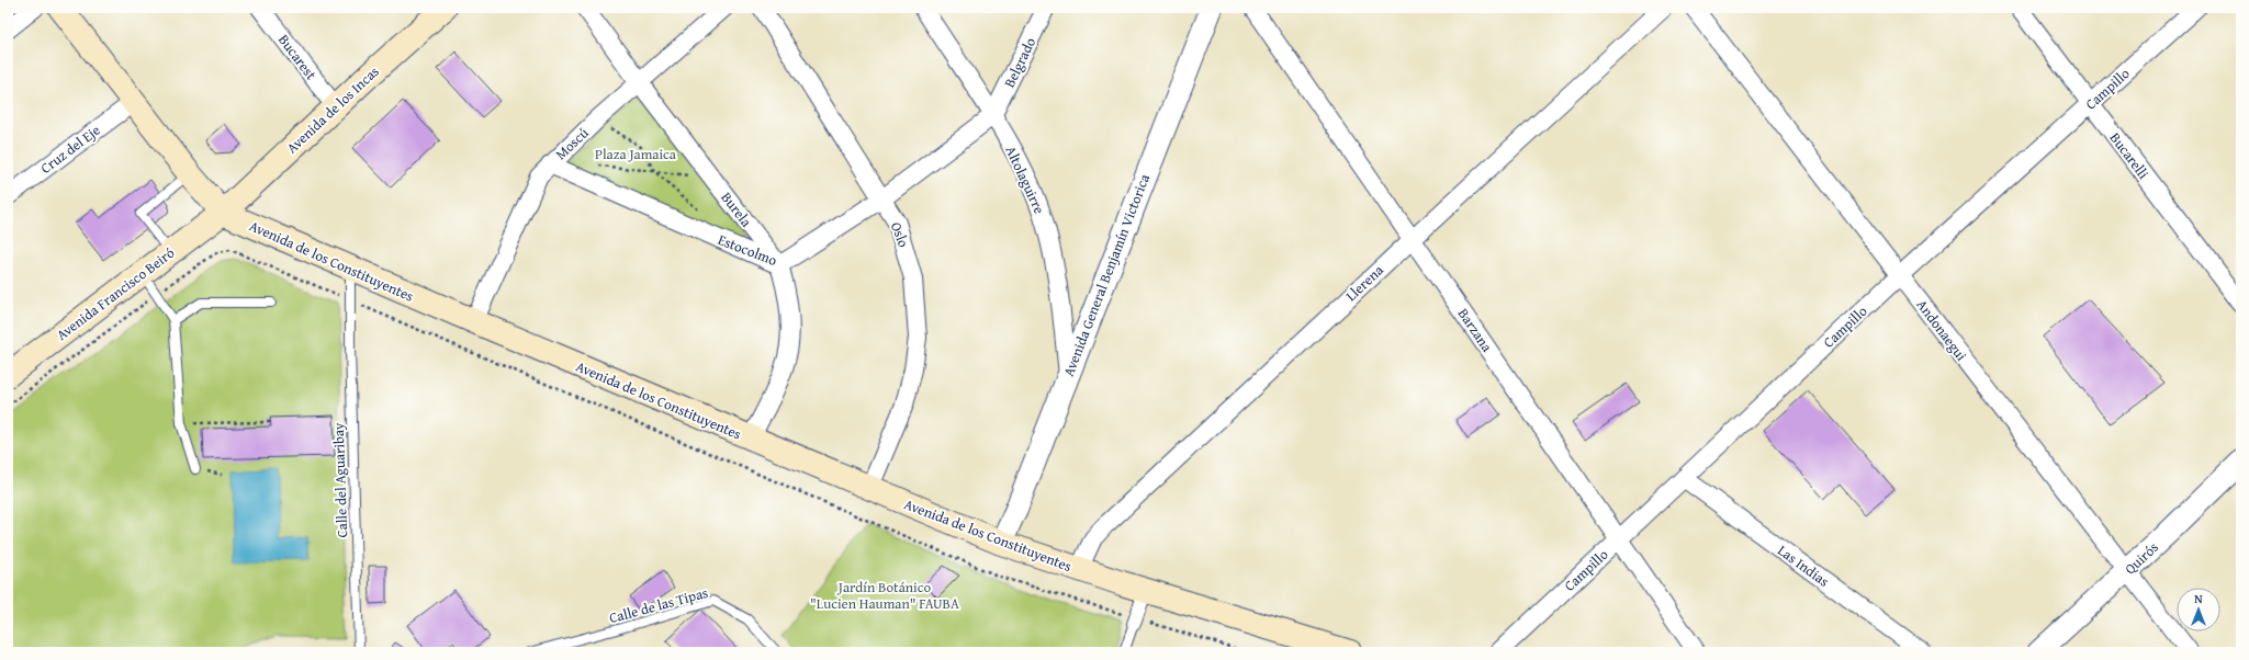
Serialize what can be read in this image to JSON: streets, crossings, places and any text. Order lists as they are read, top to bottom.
{
  "streets": {
    "main road": ["Avenida de los Incas", "Avenida de los Constituyentes", "Avenida Francisco Beiró"],
    "street": [
      "Bucarest",
      "Belgrado",
      "Campillo",
      "Moscú",
      "Cruz del Eje",
      "Bucarelli",
      "Altolaguirre",
      "Burela",
      "Oslo",
      "Estocolmo",
      "Avenida General Benjamín Victorica",
      "Llerena",
      "Barzana",
      "Andonaegui",
      "Quirós",
      "Las Indias"
    ],
    "lane": ["Calle del Aguaribay", "Calle de las Tipas"]
  },
  "crossings": [
    ["Bucarest", "Avenida de los Incas"],
    ["Belgrado", "Altolaguirre"],
    ["Belgrado", "Estocolmo"],
    ["Campillo", "Bucarelli"],
    ["Campillo", "Barzana"],
    ["Campillo", "Andonaegui"],
    ["Campillo", "Las Indias"],
    ["Avenida de los Incas", "Avenida de los Constituyentes"],
    ["Avenida de los Incas", "Avenida Francisco Beiró"],
    ["Moscú", "Burela"],
    ["Moscú", "Estocolmo"],
    ["Moscú", "Avenida de los Constituyentes"],
    ["Cruz del Eje", "Avenida de los Constituyentes"],
    ["Altolaguirre", "Estocolmo"],
    ["Altolaguirre", "Avenida General Benjamín Victorica"],
    ["Burela", "Estocolmo"],
    ["Burela", "Avenida de los Constituyentes"],
    ["Oslo", "Estocolmo"],
    ["Oslo", "Avenida de los Constituyentes"],
    ["Avenida de los Constituyentes", "Avenida General Benjamín Victorica"],
    ["Avenida de los Constituyentes", "Llerena"],
    ["Avenida de los Constituyentes", "Avenida Francisco Beiró"],
    ["Avenida de los Constituyentes", "Calle del Aguaribay"],
    ["Llerena", "Barzana"],
    ["Andonaegui", "Quirós"]
  ],
  "parks": ["Plaza Jamaica", "Jardín Botánico \"Lucien Hauman\" FAUBA"],
  "north": "top"
}
